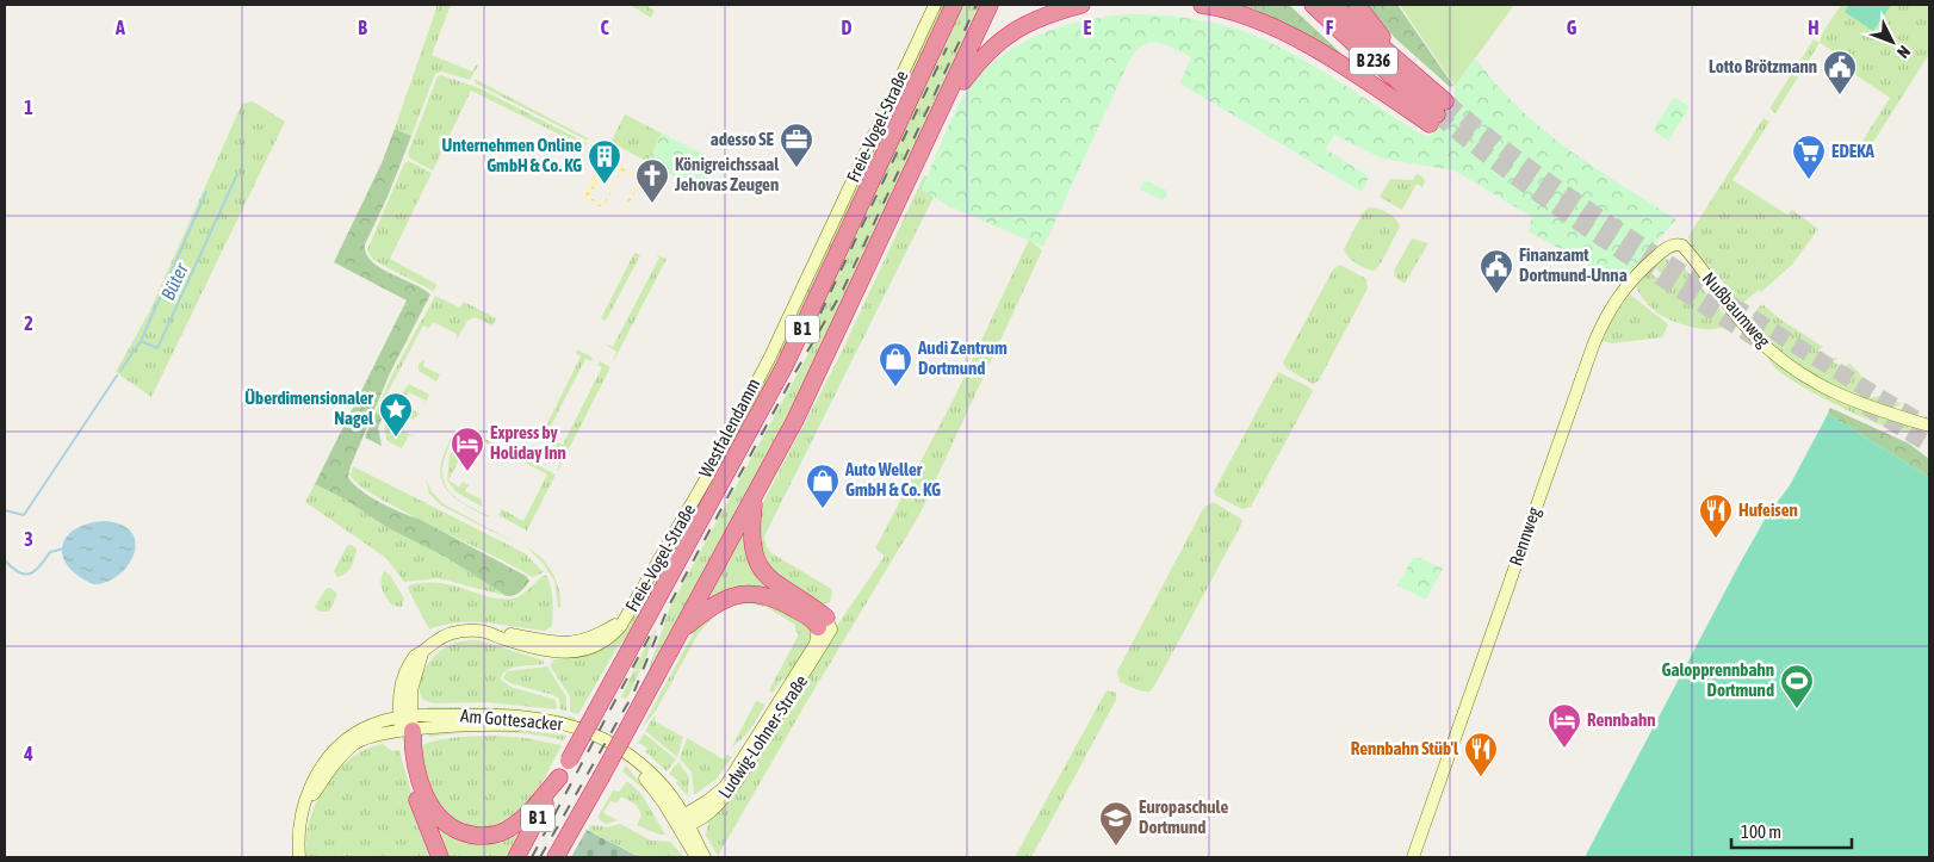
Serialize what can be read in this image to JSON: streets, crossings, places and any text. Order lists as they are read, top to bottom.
{
  "streets": {
    "highway": ["B 236", "B 1", "Westfalendamm"],
    "street": [
      "Freie-Vogel-Straße",
      "Nußbaumweg",
      "Rennweg",
      "Am Gottesacker",
      "Ludwig-Lohner-Straße"
    ]
  },
  "crossings": [
    ["Freie-Vogel-Straße", "Am Gottesacker"],
    ["Nußbaumweg", "Rennweg"],
    ["Am Gottesacker", "Ludwig-Lohner-Straße"]
  ],
  "water": ["Büter"],
  "places": {
    "public building": ["Lotto Brötzmann", "Finanzamt Dortmund-Unna"],
    "office": ["adesso SE"],
    "supermarket": ["EDEKA"],
    "building": ["Unternehmen Online GmbH & Co. KG"],
    "church": ["Königreichssaal Jehovas Zeugen"],
    "shop": ["Audi Zentrum Dortmund", "Auto Weller GmbH & Co. KG"],
    "place": ["Überdimensionaler Nagel"],
    "hotel": ["Express by Holiday Inn", "Rennbahn"],
    "restaurant": ["Hufeisen", "Rennbahn Stüb'l"],
    "sports": ["Galopprennbahn Dortmund"],
    "school or university": ["Europaschule Dortmund"]
  },
  "scale_bar": "100 m",
  "north": "bottom right",
  "grid": {
    "columns": [
      "A",
      "B",
      "C",
      "D",
      "E",
      "F",
      "G",
      "H"
    ],
    "rows": [
      "1",
      "2",
      "3",
      "4"
    ]
  }
}
